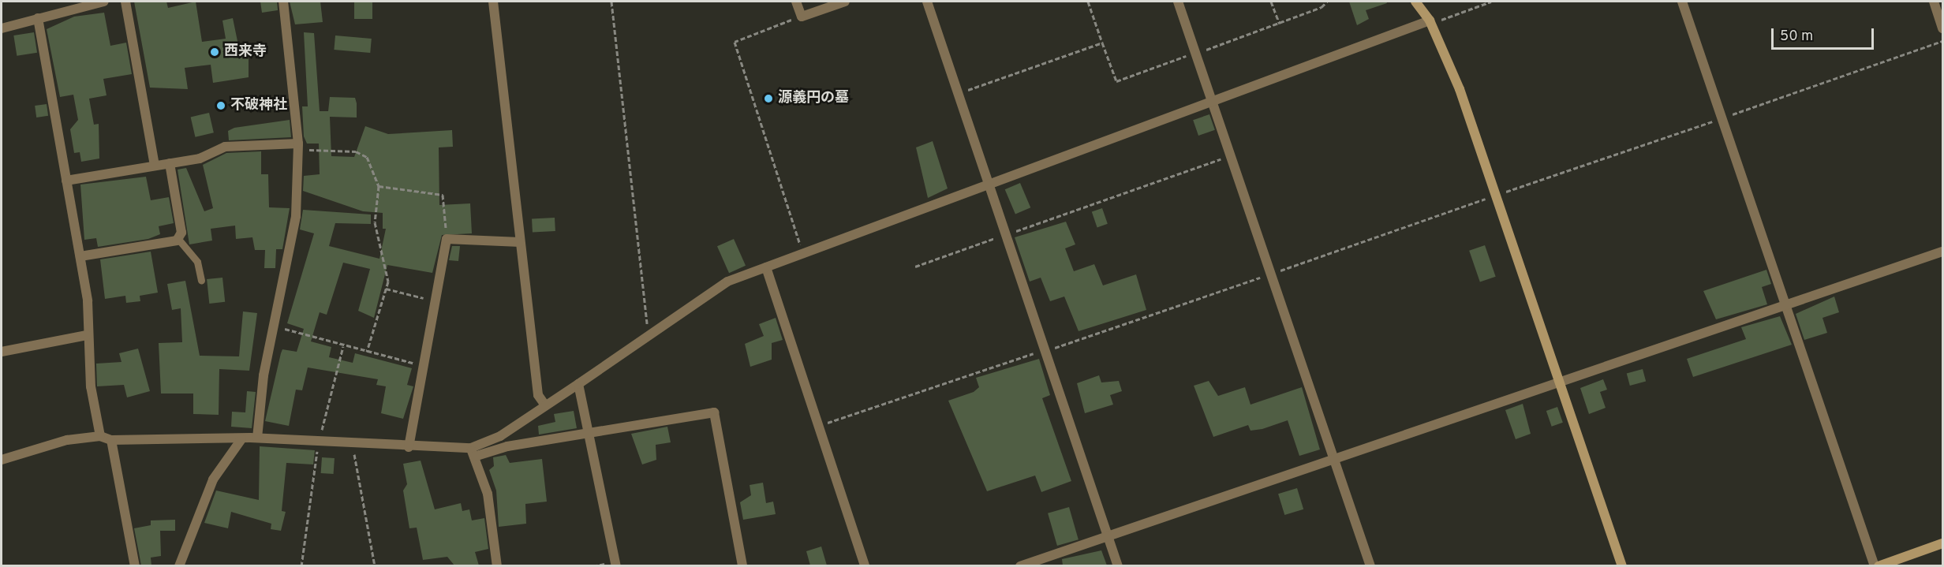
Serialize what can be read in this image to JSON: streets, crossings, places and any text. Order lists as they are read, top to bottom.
{
  "places": ["西来寺", "源義円の墓", "不破神社"],
  "scale_bar": "50 m"
}
